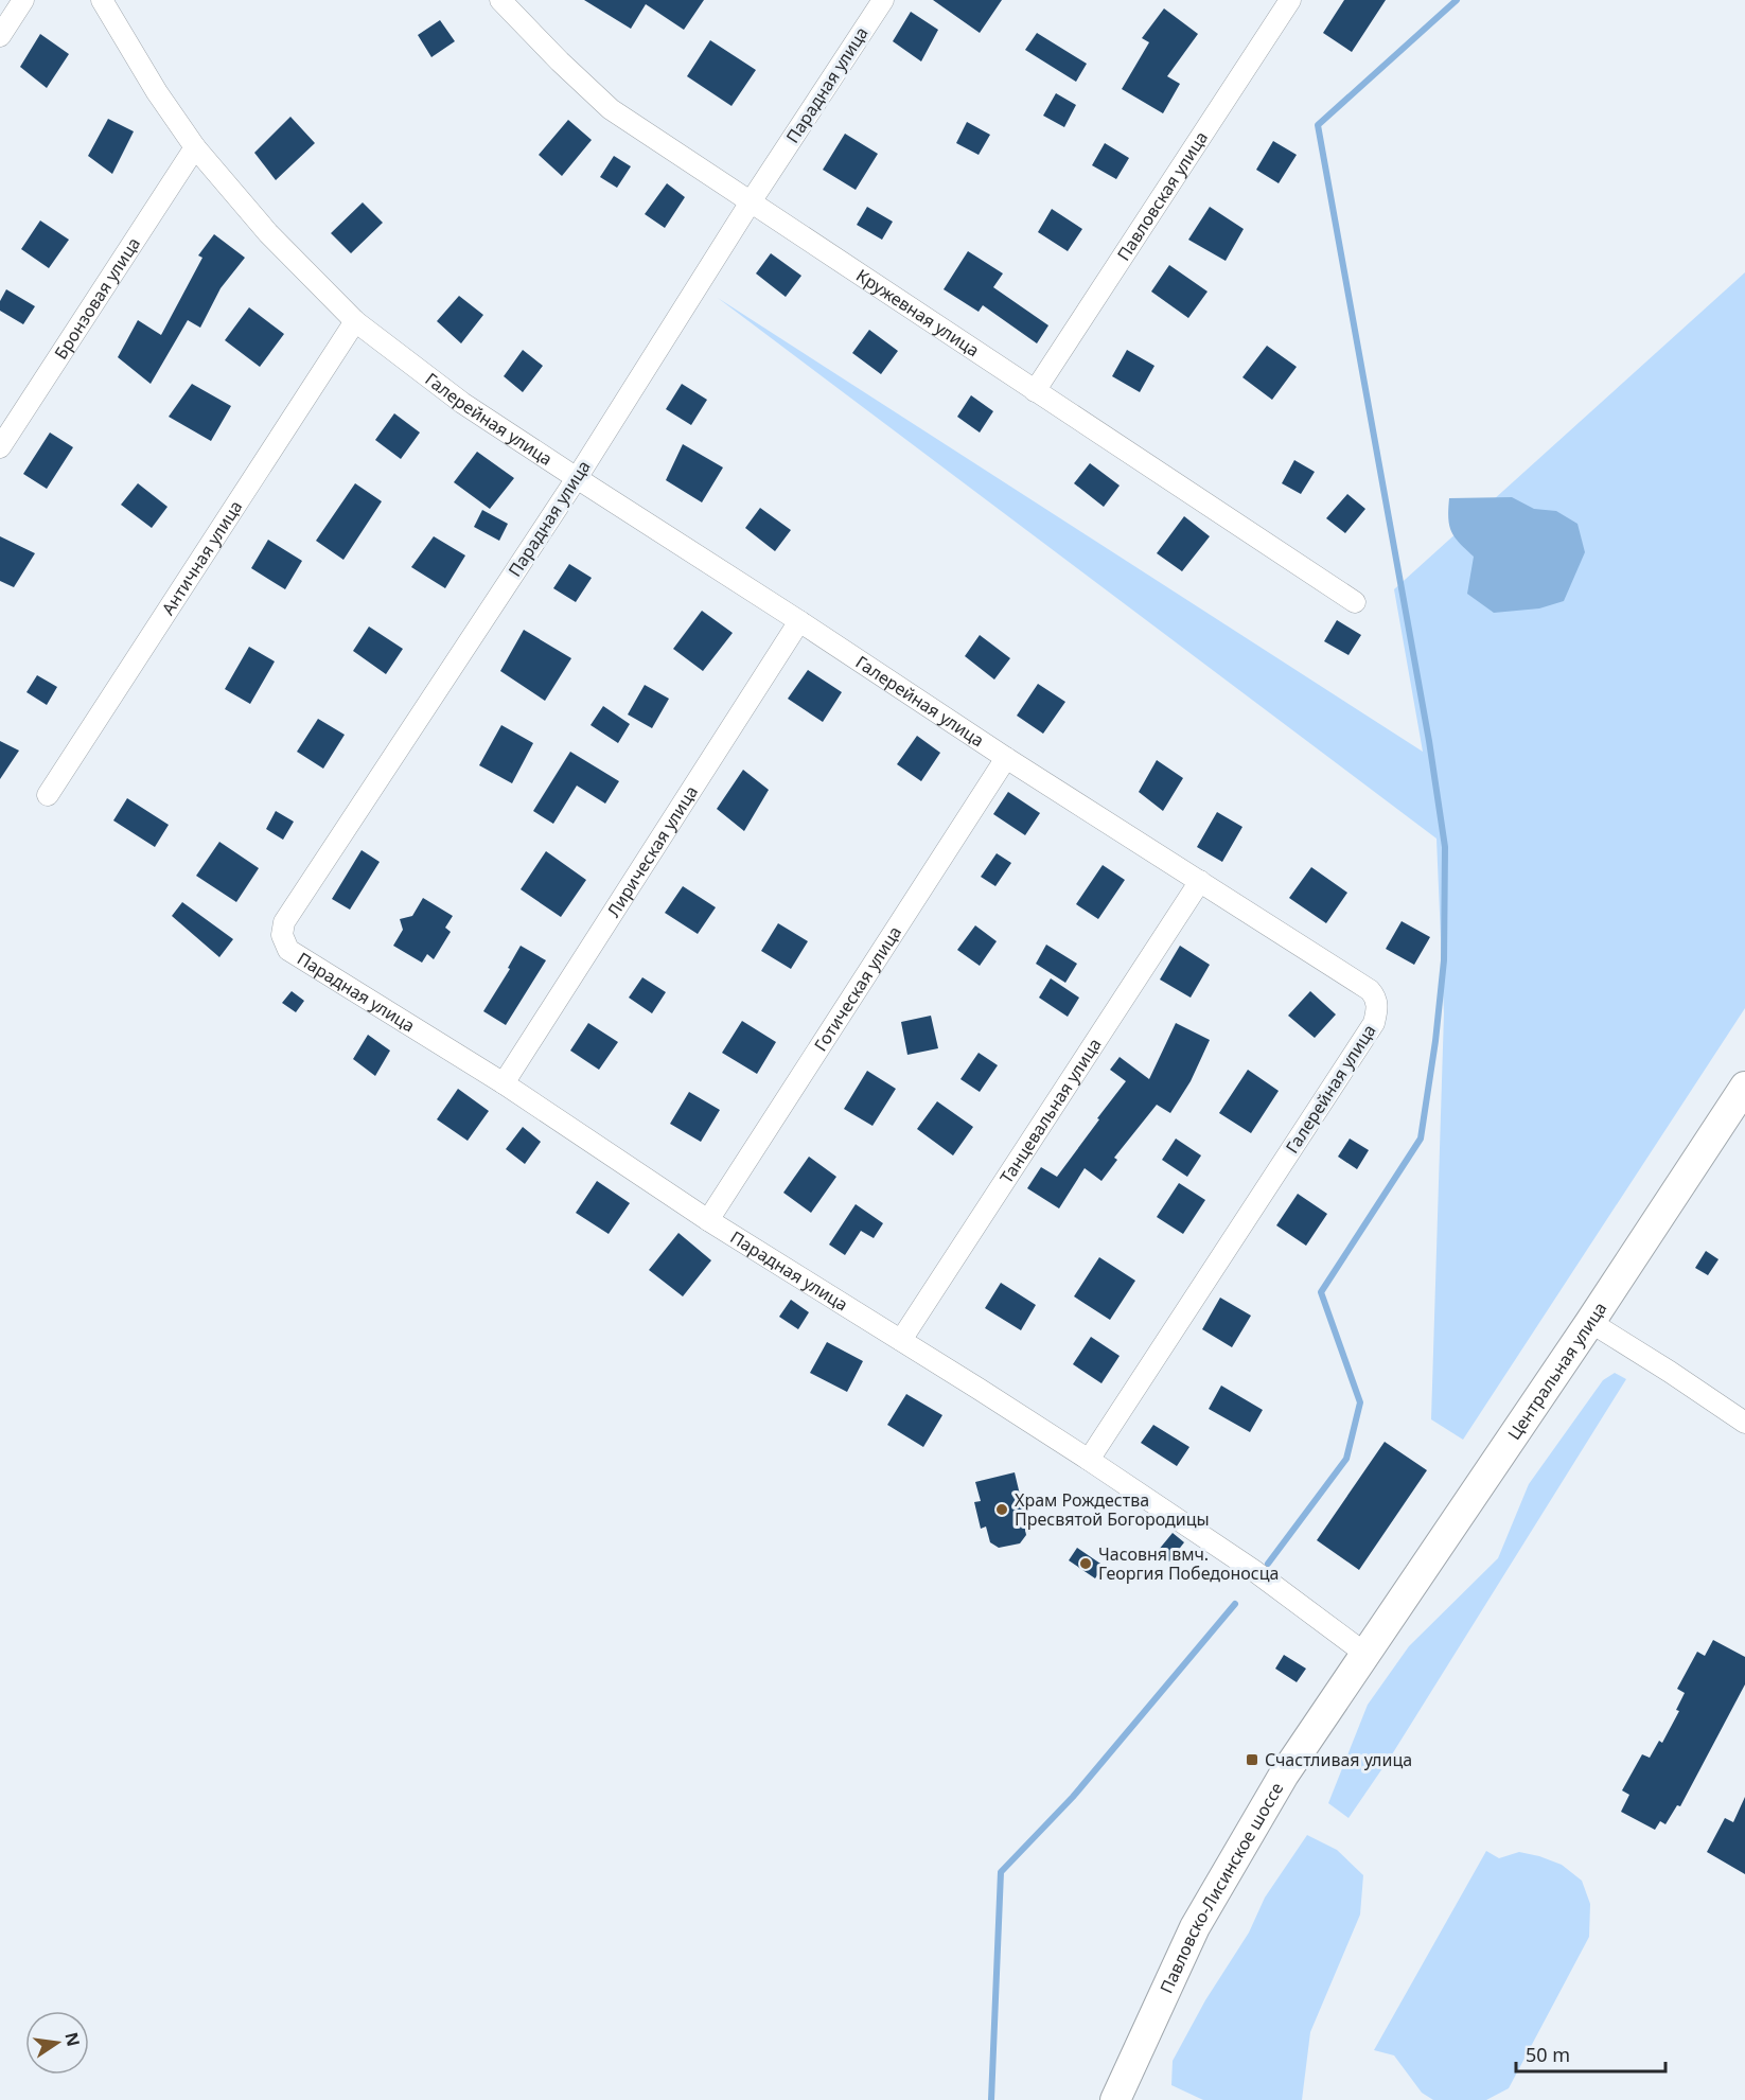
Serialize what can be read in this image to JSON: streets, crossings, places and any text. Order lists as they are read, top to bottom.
{
  "streets": {
    "main road": ["Центральная улица", "Павловско-Лисинское шоссе"],
    "street": [
      "Парадная улица",
      "Павловская улица",
      "Бронзовая улица",
      "Кружевная улица",
      "Галерейная улица",
      "Античная улица",
      "Лирическая улица",
      "Готическая улица",
      "Танцевальная улица"
    ]
  },
  "crossings": [
    ["Парадная улица", "Кружевная улица"],
    ["Парадная улица", "Галерейная улица"],
    ["Парадная улица", "Лирическая улица"],
    ["Парадная улица", "Готическая улица"],
    ["Парадная улица", "Танцевальная улица"],
    ["Парадная улица", "Центральная улица"],
    ["Парадная улица", "Павловско-Лисинское шоссе"],
    ["Павловская улица", "Кружевная улица"],
    ["Бронзовая улица", "Галерейная улица"],
    ["Галерейная улица", "Античная улица"],
    ["Галерейная улица", "Лирическая улица"],
    ["Галерейная улица", "Готическая улица"],
    ["Галерейная улица", "Танцевальная улица"],
    ["Центральная улица", "Павловско-Лисинское шоссе"]
  ],
  "places": {
    "other": ["Храм Рождества Пресвятой Богородицы", "Часовня вмч. Георгия Победоносца"],
    "transit": ["Счастливая улица"]
  },
  "scale_bar": "50 m",
  "north": "right"
}
